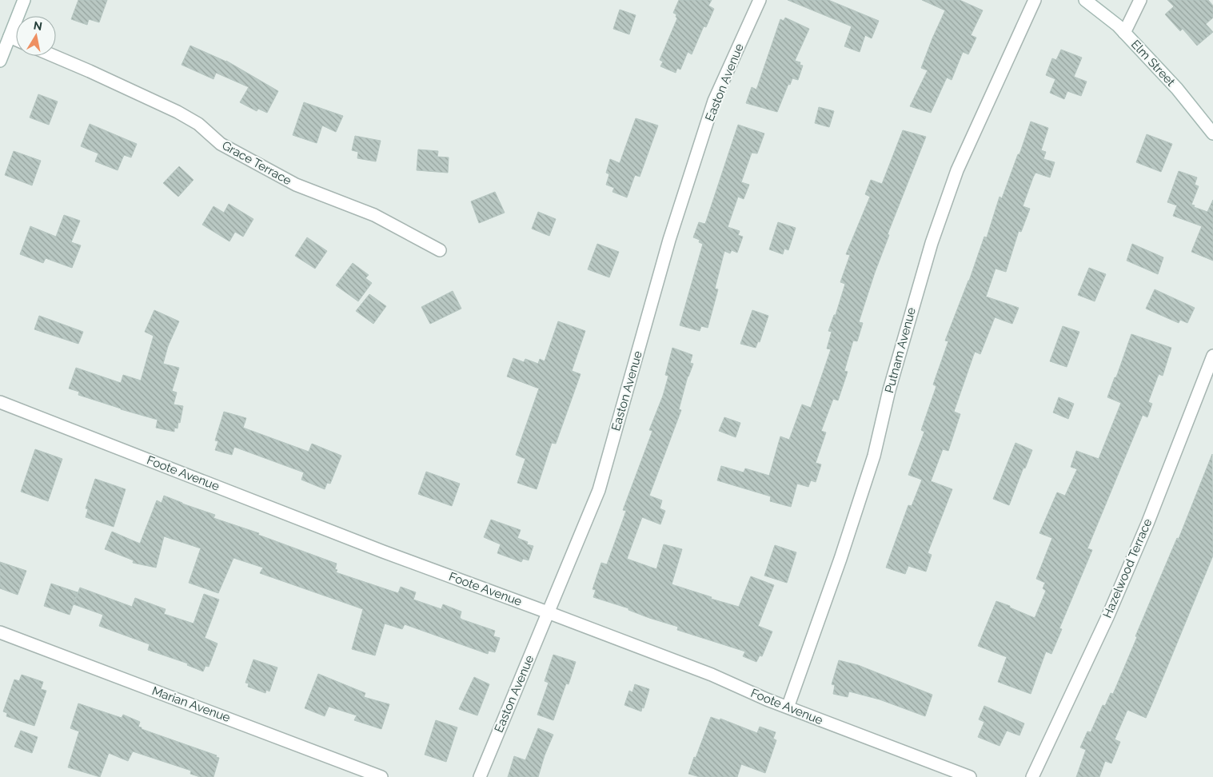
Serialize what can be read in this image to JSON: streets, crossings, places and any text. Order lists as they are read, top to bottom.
{
  "streets": {
    "street": [
      "Elm Street",
      "Easton Avenue",
      "Grace Terrace",
      "Putnam Avenue",
      "Foote Avenue",
      "Hazelwood Terrace",
      "Marian Avenue"
    ]
  },
  "crossings": [
    ["Easton Avenue", "Foote Avenue"],
    ["Putnam Avenue", "Foote Avenue"]
  ],
  "north": "top"
}
